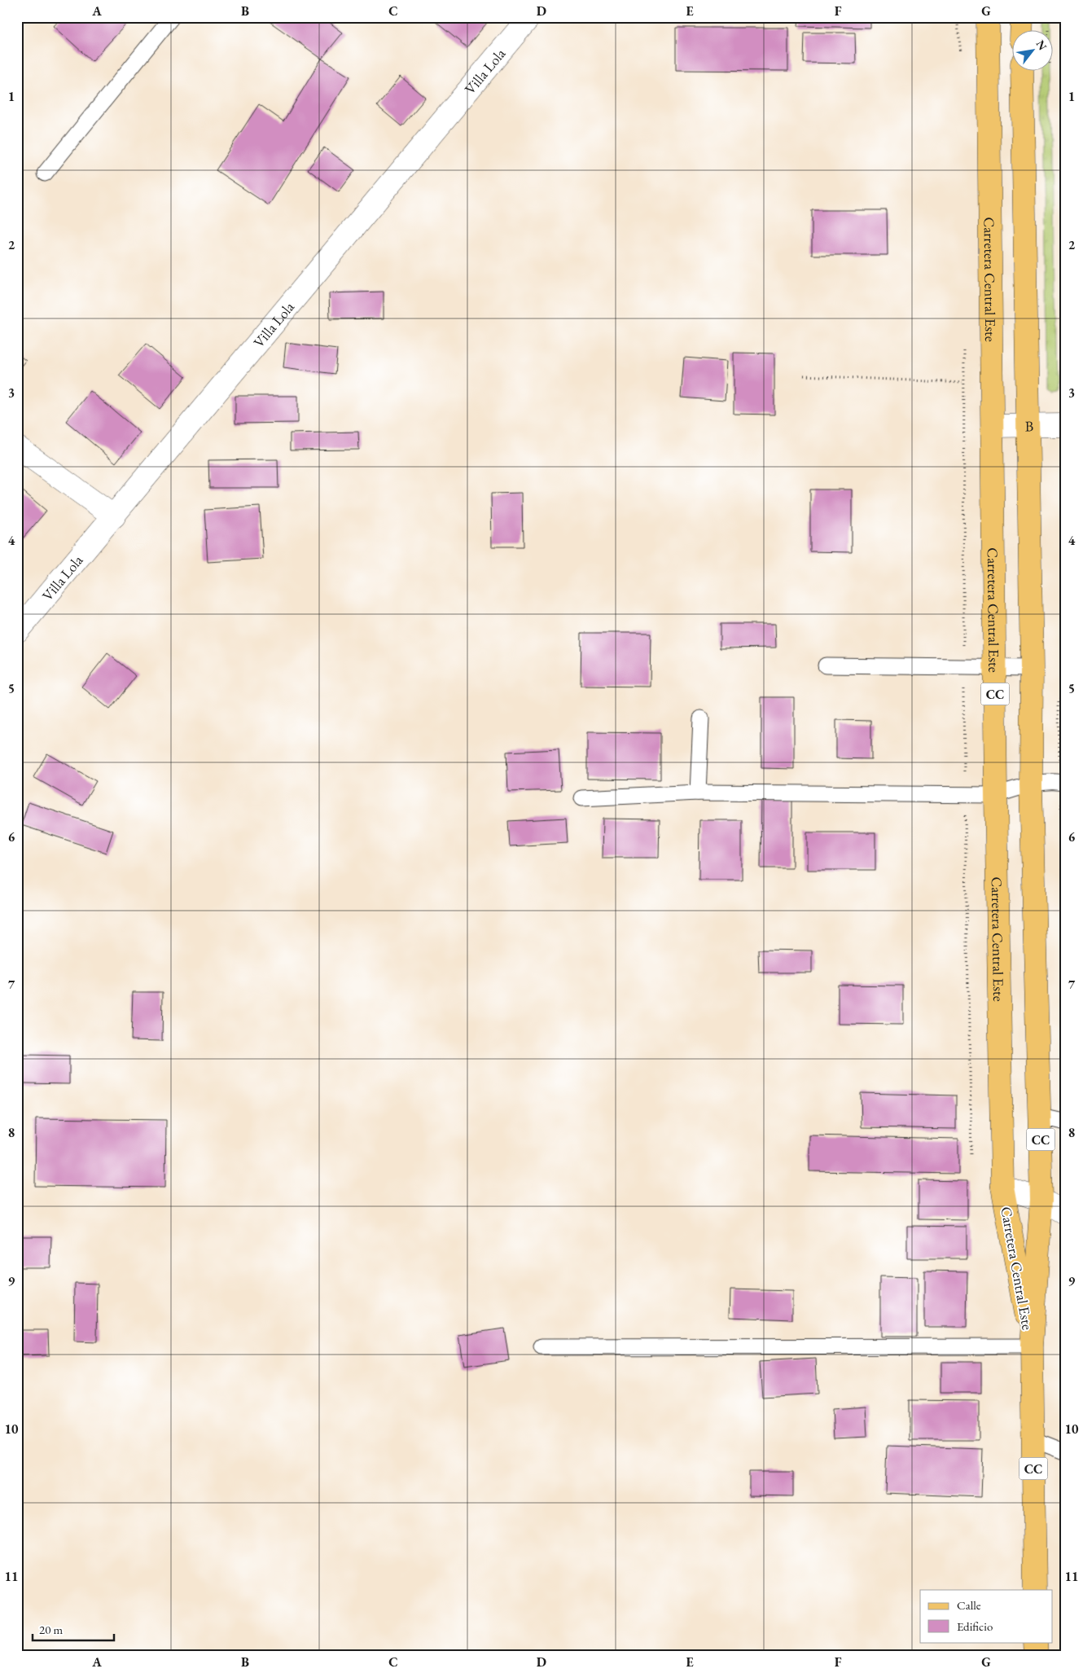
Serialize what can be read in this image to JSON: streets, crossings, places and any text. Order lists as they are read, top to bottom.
{
  "streets": {
    "main road": ["Carretera Central Este", "CC"],
    "street": ["Villa Lola", "B"]
  },
  "crossings": [
    ["Carretera Central Este", "B"]
  ],
  "legend": ["Calle", "Edificio"],
  "scale_bar": "20 m",
  "north": "top right",
  "grid": {
    "columns": [
      "A",
      "B",
      "C",
      "D",
      "E",
      "F",
      "G"
    ],
    "rows": [
      "1",
      "2",
      "3",
      "4",
      "5",
      "6",
      "7",
      "8",
      "9",
      "10",
      "11"
    ]
  }
}
